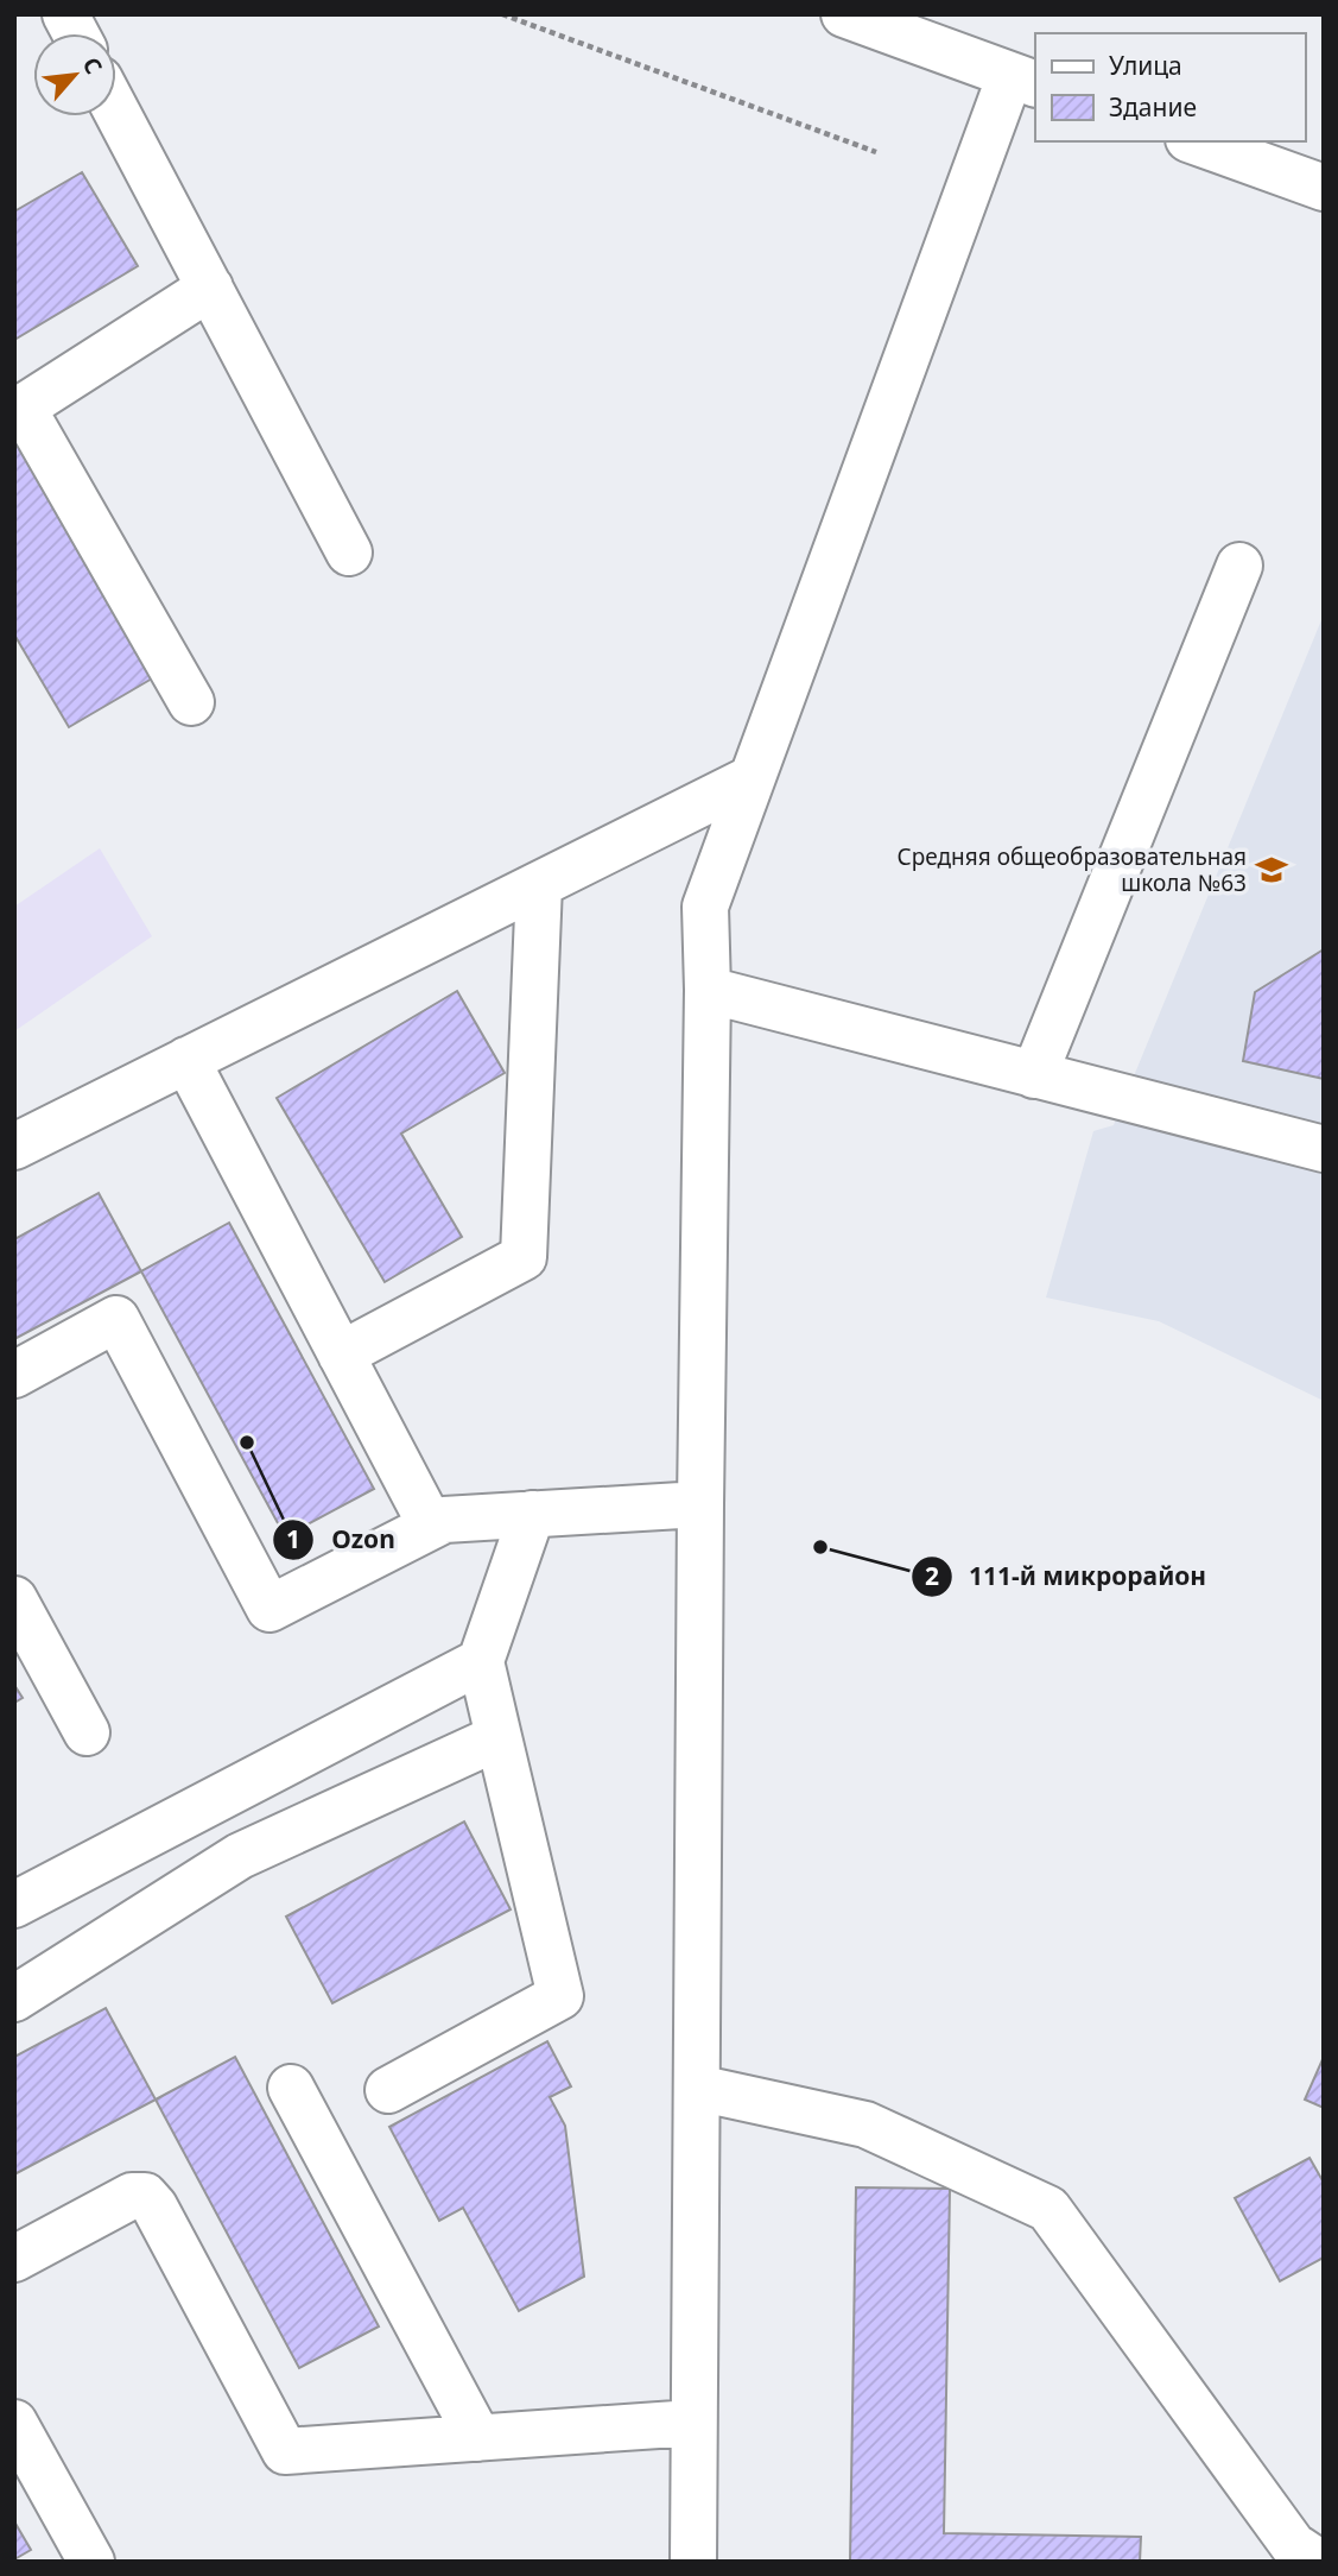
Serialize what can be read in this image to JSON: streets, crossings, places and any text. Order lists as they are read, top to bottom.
{
  "places": {
    "school or university": ["Средняя общеобразовательная школа №63"],
    "other": ["Ozon", "111-й микрорайон"]
  },
  "legend": ["Улица", "Здание"],
  "north": "top right"
}
